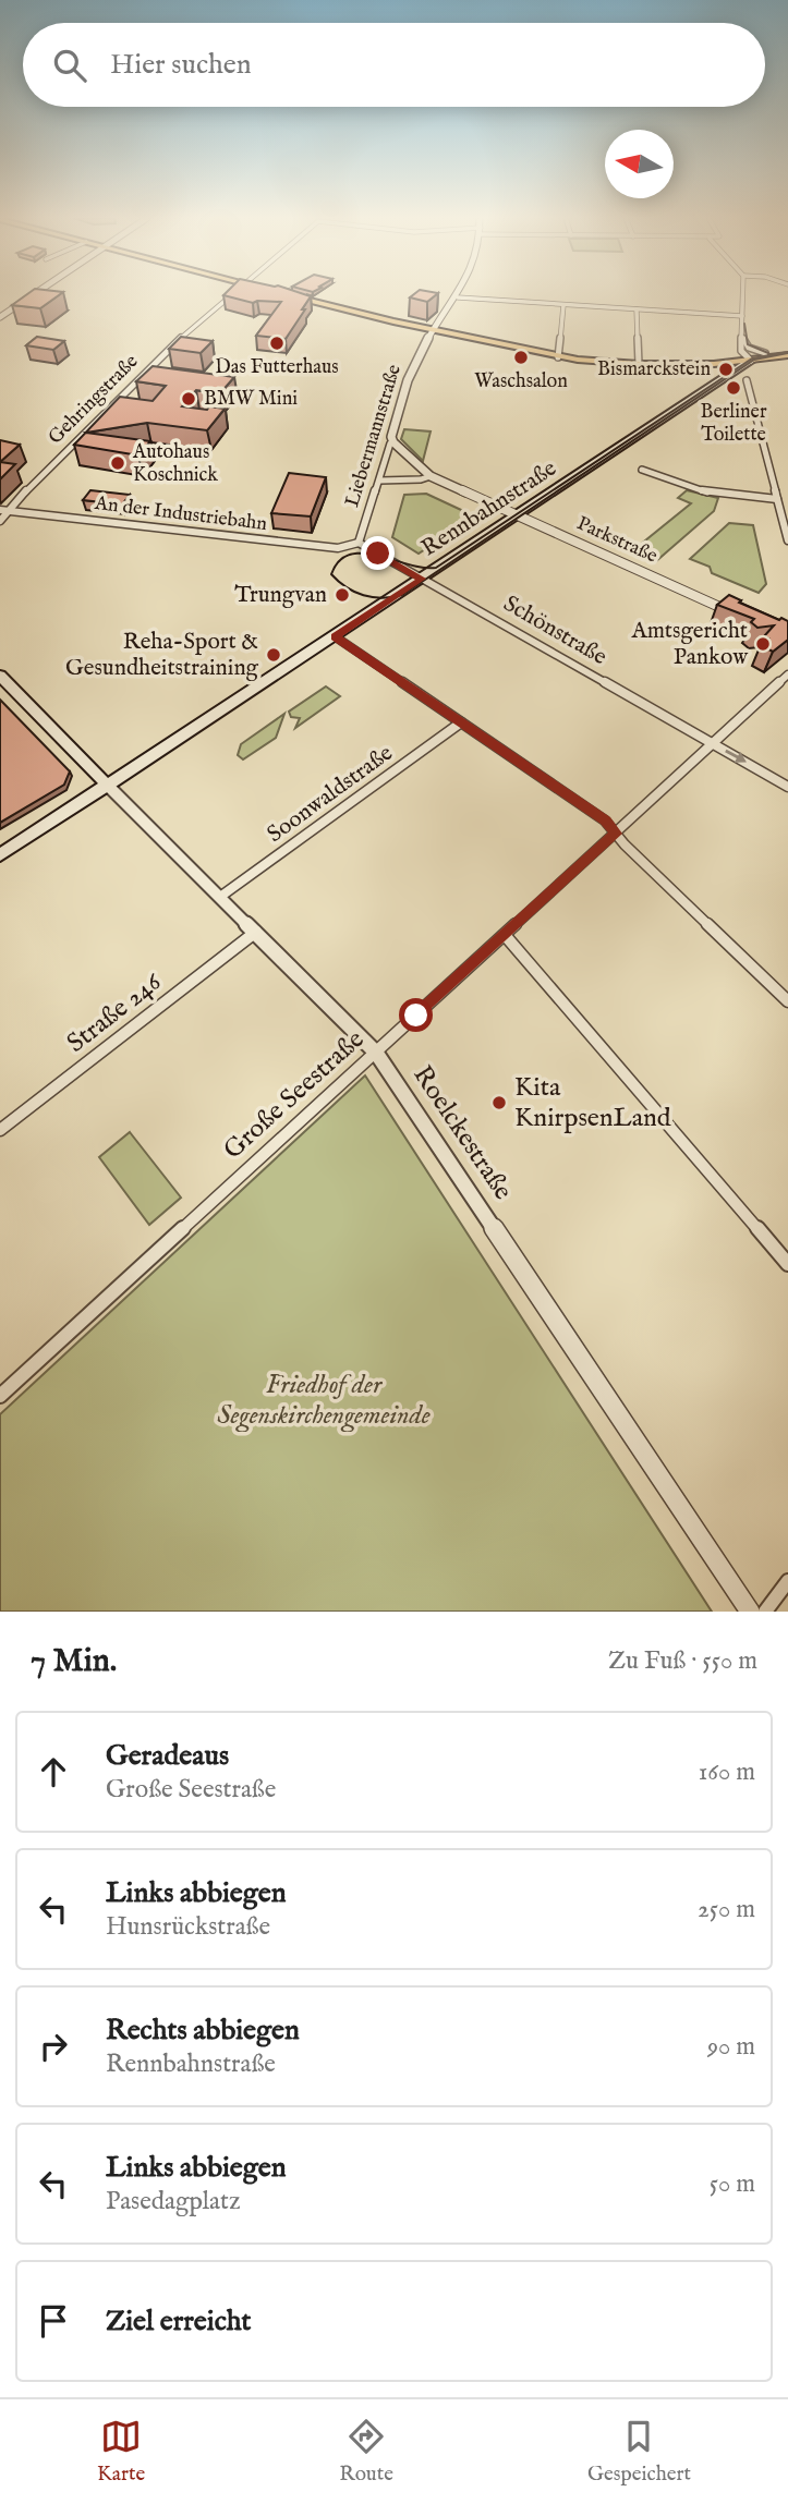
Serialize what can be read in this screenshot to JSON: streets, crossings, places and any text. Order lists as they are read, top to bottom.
{
  "streets": {
    "main road": ["Rennbahnstraße", "Roelckestraße"],
    "street": [
      "Gehringstraße",
      "Liebermannstraße",
      "An der Industriebahn",
      "Parkstraße",
      "Schönstraße",
      "Soonwaldstraße",
      "Straße 246",
      "Große Seestraße"
    ]
  },
  "crossings": [
    ["Gehringstraße", "An der Industriebahn"],
    ["Liebermannstraße", "An der Industriebahn"],
    ["Liebermannstraße", "Parkstraße"],
    ["Liebermannstraße", "Schönstraße"],
    ["Rennbahnstraße", "Parkstraße"],
    ["Rennbahnstraße", "Schönstraße"],
    ["Rennbahnstraße", "Roelckestraße"],
    ["An der Industriebahn", "Schönstraße"],
    ["Schönstraße", "Große Seestraße"],
    ["Soonwaldstraße", "Roelckestraße"],
    ["Straße 246", "Roelckestraße"],
    ["Große Seestraße", "Roelckestraße"]
  ],
  "parks": ["Friedhof der Segenskirchengemeinde"],
  "places": [
    "Das Futterhaus",
    "Waschsalon",
    "Bismarckstein",
    "Berliner Toilette",
    "BMW Mini",
    "Autohaus Koschnick",
    "Trungvan",
    "Amtsgericht Pankow",
    "Reha-Sport & Gesundheitstraining",
    "Kita KnirpsenLand"
  ],
  "north": "left",
  "page": {
    "search": "Hier suchen",
    "heading": ["7 Min.", "Zu Fuß · 550 m"],
    "list": [
      ["Geradeaus", "Große Seestraße", "160 m"],
      ["Links abbiegen", "Hunsrückstraße", "250 m"],
      ["Rechts abbiegen", "Rennbahnstraße", "90 m"],
      ["Links abbiegen", "Pasedagplatz", "50 m"],
      "Ziel erreicht"
    ],
    "nav": ["Karte", "Route", "Gespeichert"]
  }
}
